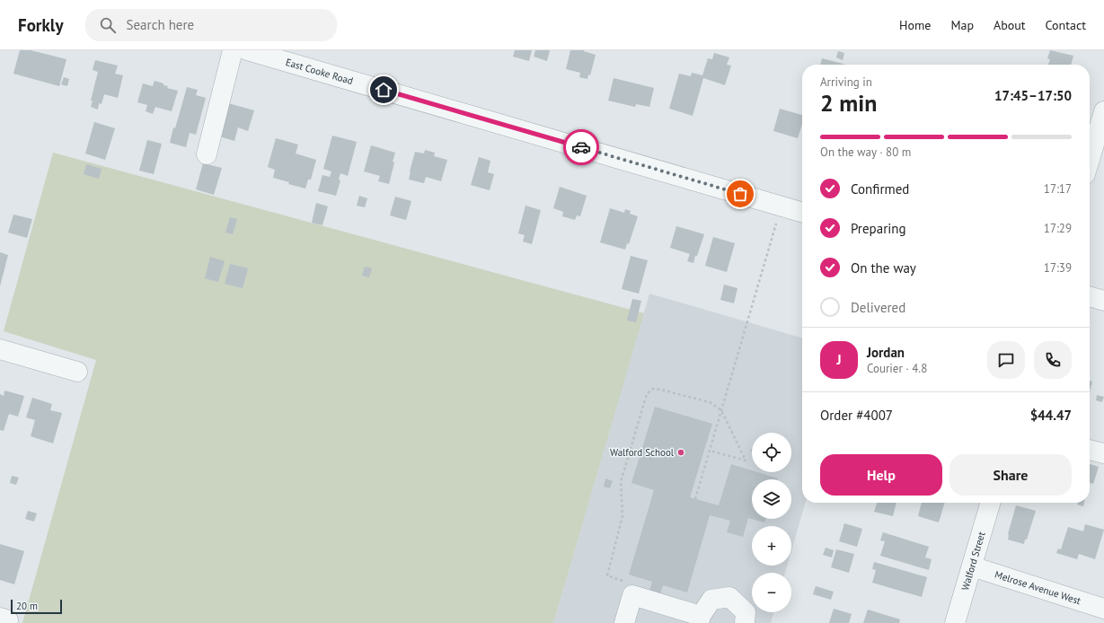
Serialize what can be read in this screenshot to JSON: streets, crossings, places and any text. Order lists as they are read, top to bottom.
{
  "streets": {
    "street": ["East Cooke Road", "Walford Street", "Melrose Avenue West"]
  },
  "crossings": [
    ["Walford Street", "Melrose Avenue West"]
  ],
  "places": ["Walford School"],
  "scale_bar": "20 m",
  "page": {
    "header": "Forkly",
    "search": "Search here",
    "nav": [
      "Home",
      "Map",
      "About",
      "Contact"
    ],
    "heading": ["2 min", "Arriving in", "17:45–17:50"],
    "panel": [
      "Jordan",
      "Courier · 4.8",
      "Order #4007",
      "$44.47"
    ],
    "bar": "On the way · 80 m",
    "list": [
      ["Confirmed", "17:17"],
      ["Preparing", "17:29"],
      ["On the way", "17:39"],
      "Delivered"
    ],
    "round": "J",
    "map_buttons": ["+", "−"],
    "buttons": ["Help", "Share"],
    "scale": "20 m"
  }
}
